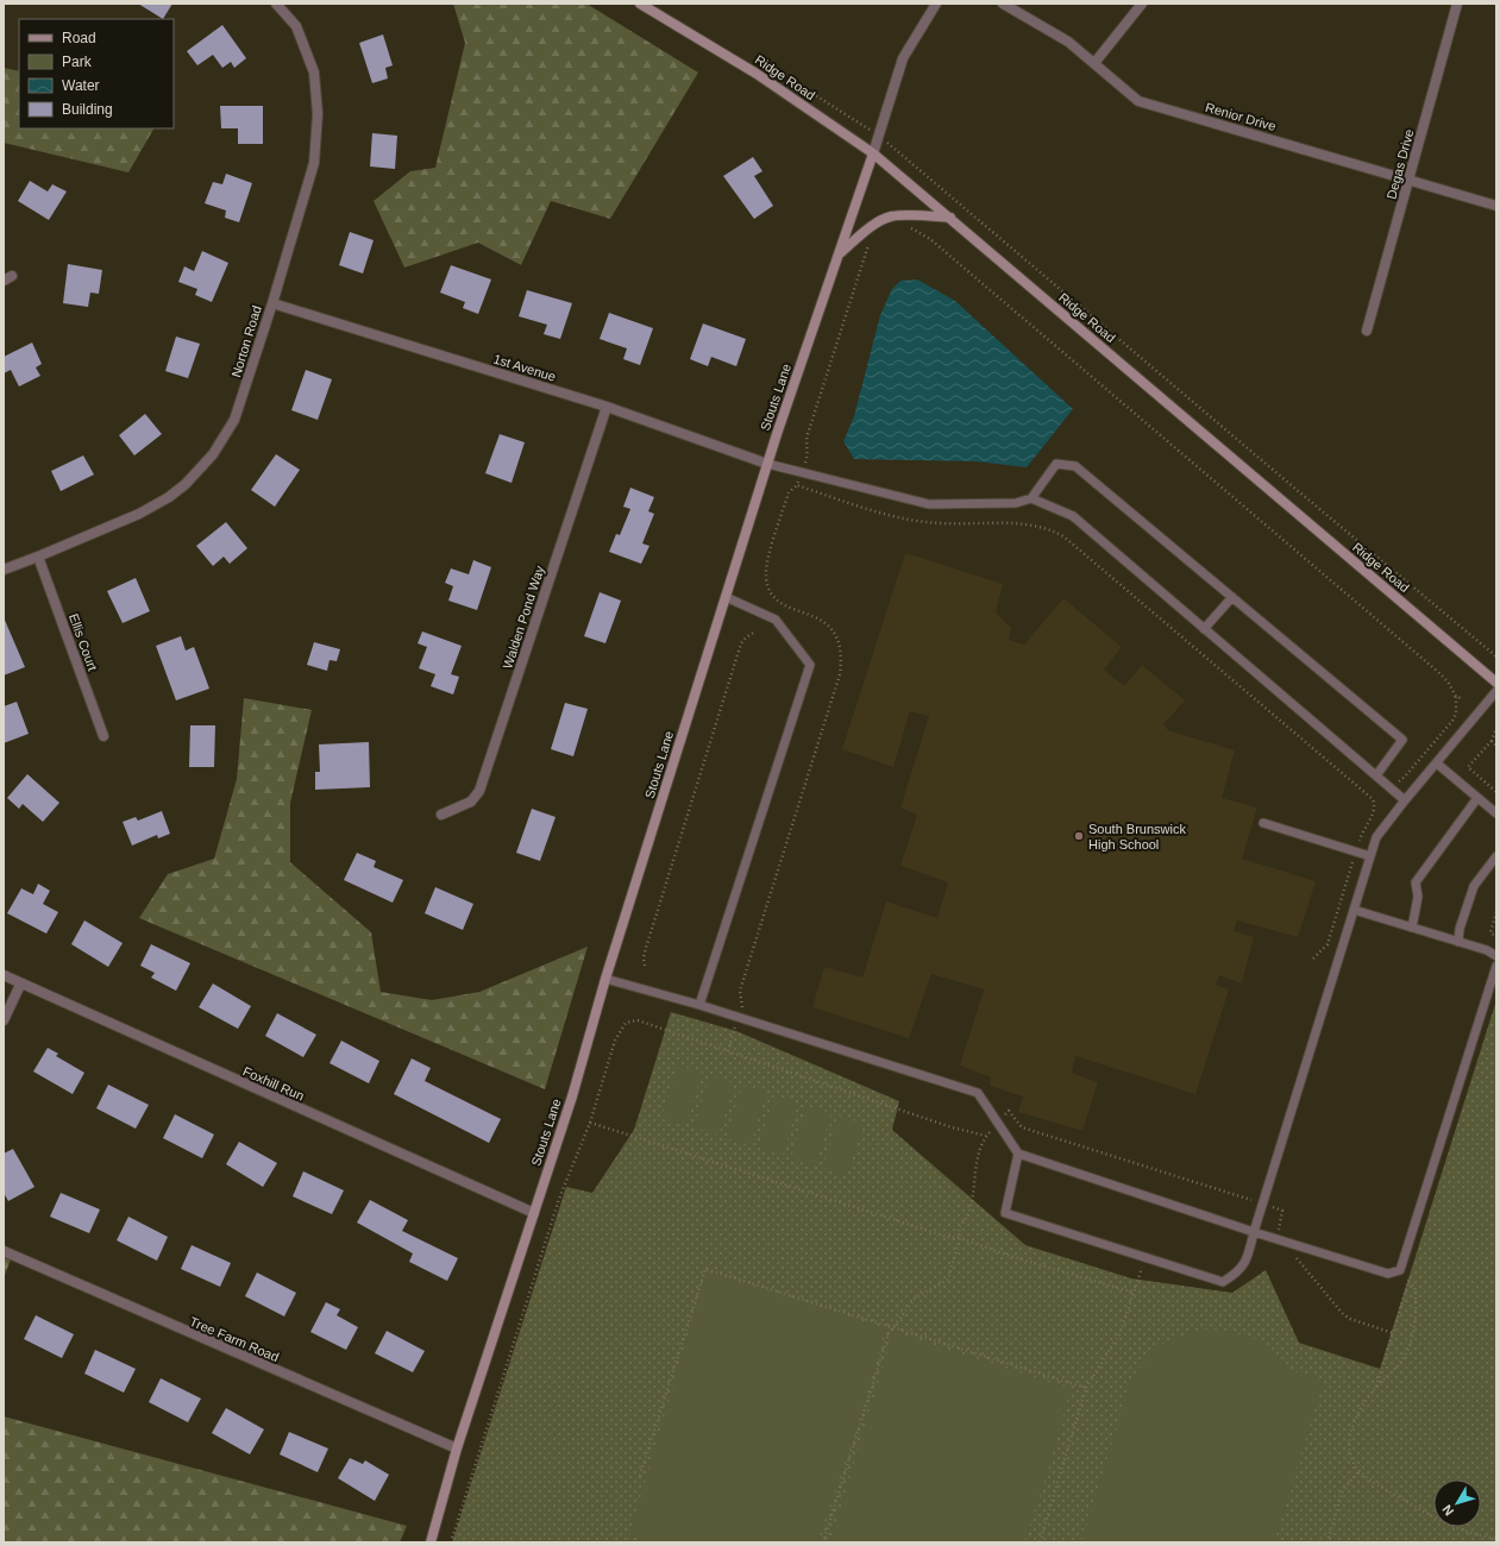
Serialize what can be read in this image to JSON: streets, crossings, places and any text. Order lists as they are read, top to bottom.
{
  "streets": {
    "street": [
      "Ridge Road",
      "Renior Drive",
      "Degas Drive",
      "Norton Road",
      "1st Avenue",
      "Stouts Lane",
      "Walden Pond Way",
      "Ellis Court",
      "Foxhill Run",
      "Tree Farm Road"
    ]
  },
  "crossings": [
    ["Ridge Road", "Stouts Lane"],
    ["Renior Drive", "Degas Drive"],
    ["Norton Road", "1st Avenue"],
    ["Norton Road", "Ellis Court"],
    ["1st Avenue", "Stouts Lane"],
    ["1st Avenue", "Walden Pond Way"],
    ["Stouts Lane", "Foxhill Run"],
    ["Stouts Lane", "Tree Farm Road"]
  ],
  "places": ["South Brunswick High School"],
  "legend": [
    "Road",
    "Park",
    "Water",
    "Building"
  ],
  "north": "bottom left"
}
